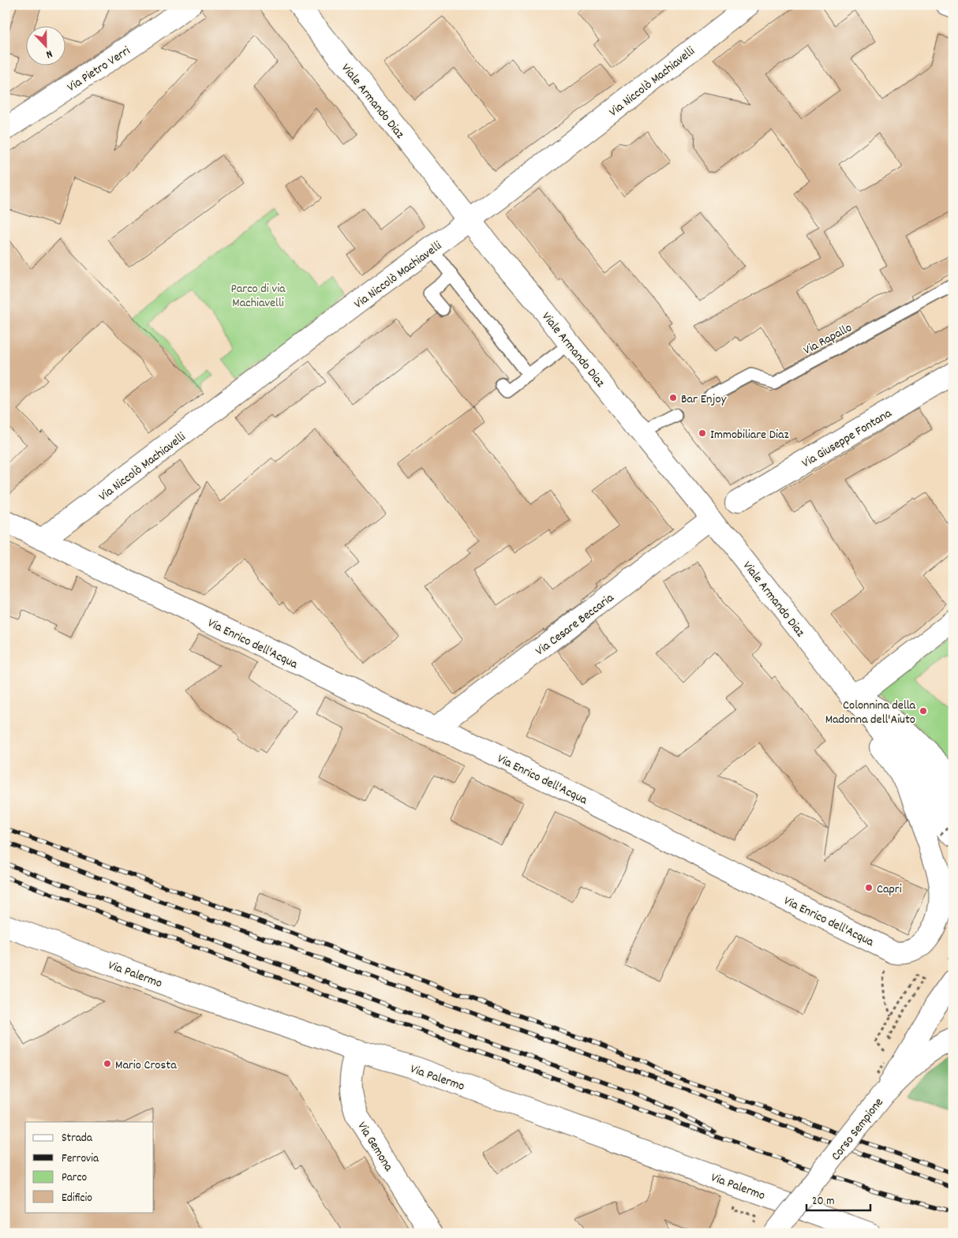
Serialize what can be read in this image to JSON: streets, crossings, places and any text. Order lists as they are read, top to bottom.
{
  "streets": {
    "street": [
      "Via Pietro Verri",
      "Via Niccolò Machiavelli",
      "Viale Armando Diaz",
      "Via Giuseppe Fontana",
      "Via Cesare Beccaria",
      "Via Enrico dell'Acqua",
      "Via Palermo",
      "Corso Sempione",
      "Via Gemona"
    ],
    "lane": ["Via Rapallo"]
  },
  "crossings": [
    ["Via Niccolò Machiavelli", "Viale Armando Diaz"],
    ["Via Niccolò Machiavelli", "Via Enrico dell'Acqua"],
    ["Viale Armando Diaz", "Via Cesare Beccaria"],
    ["Via Cesare Beccaria", "Via Enrico dell'Acqua"],
    ["Via Palermo", "Via Gemona"]
  ],
  "parks": ["Parco di via Machiavelli"],
  "places": [
    "Bar Enjoy",
    "Immobiliare Diaz",
    "Colonnina della Madonna dell'Aiuto",
    "Capri",
    "Mario Crosta"
  ],
  "legend": [
    "Strada",
    "Ferrovia",
    "Parco",
    "Edificio"
  ],
  "scale_bar": "20 m",
  "north": "bottom"
}
